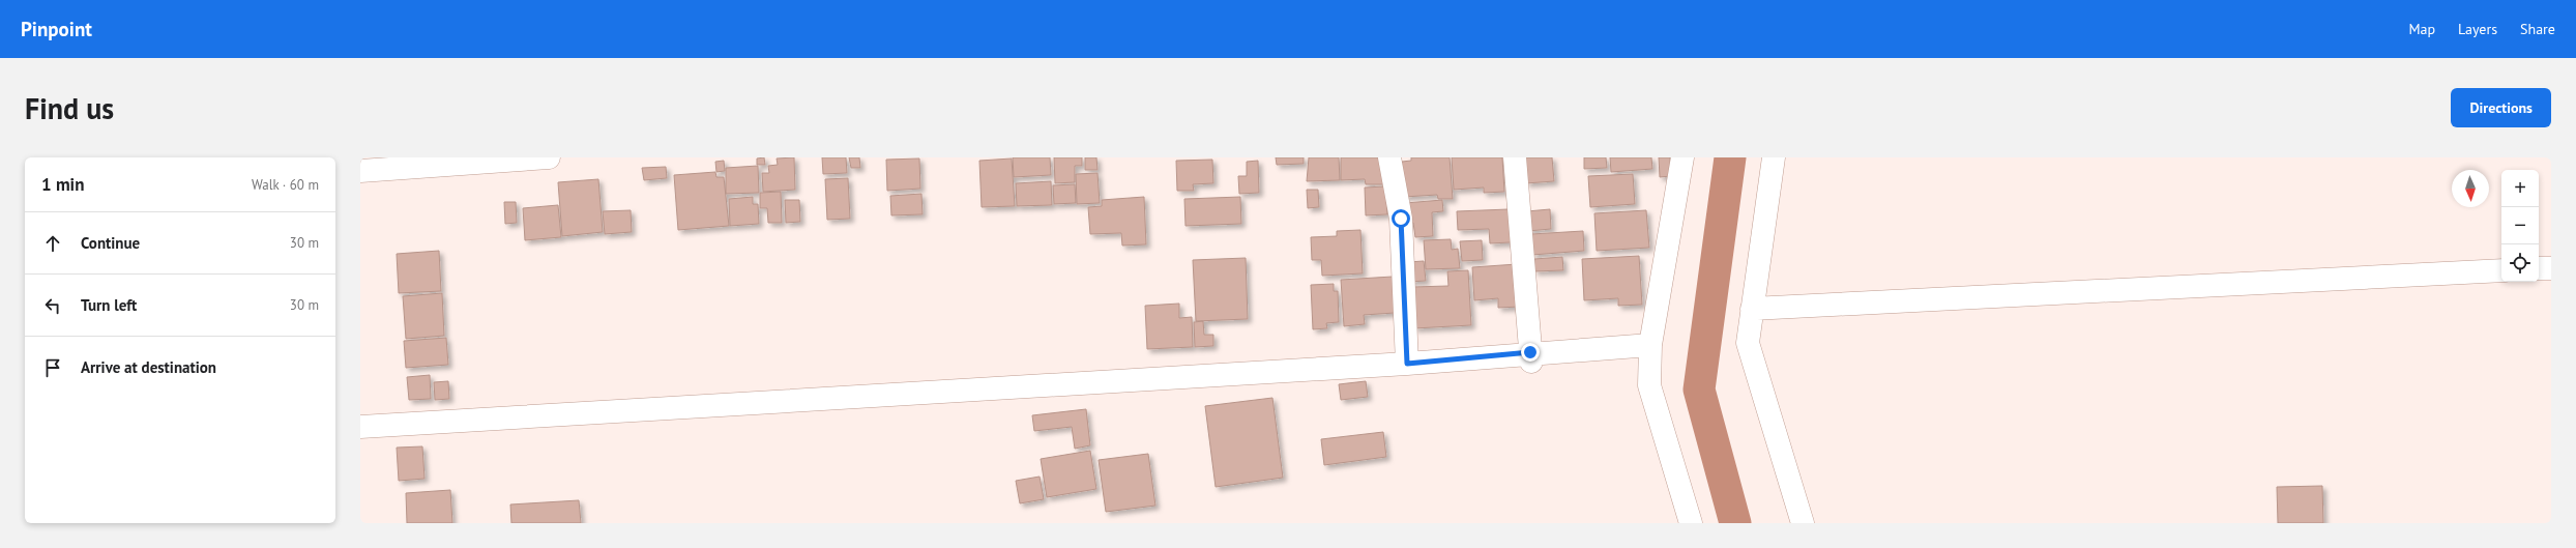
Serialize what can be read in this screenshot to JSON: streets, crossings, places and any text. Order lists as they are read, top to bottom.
{
  "north": "bottom",
  "page": {
    "header": "Pinpoint",
    "nav": ["Map", "Layers", "Share"],
    "buttons": "Directions",
    "title": "Find us",
    "heading": ["1 min", "Walk · 60 m"],
    "map_buttons": ["+", "−"],
    "list": [
      ["Continue", "30 m"],
      ["Turn left", "30 m"],
      "Arrive at destination"
    ]
  }
}
